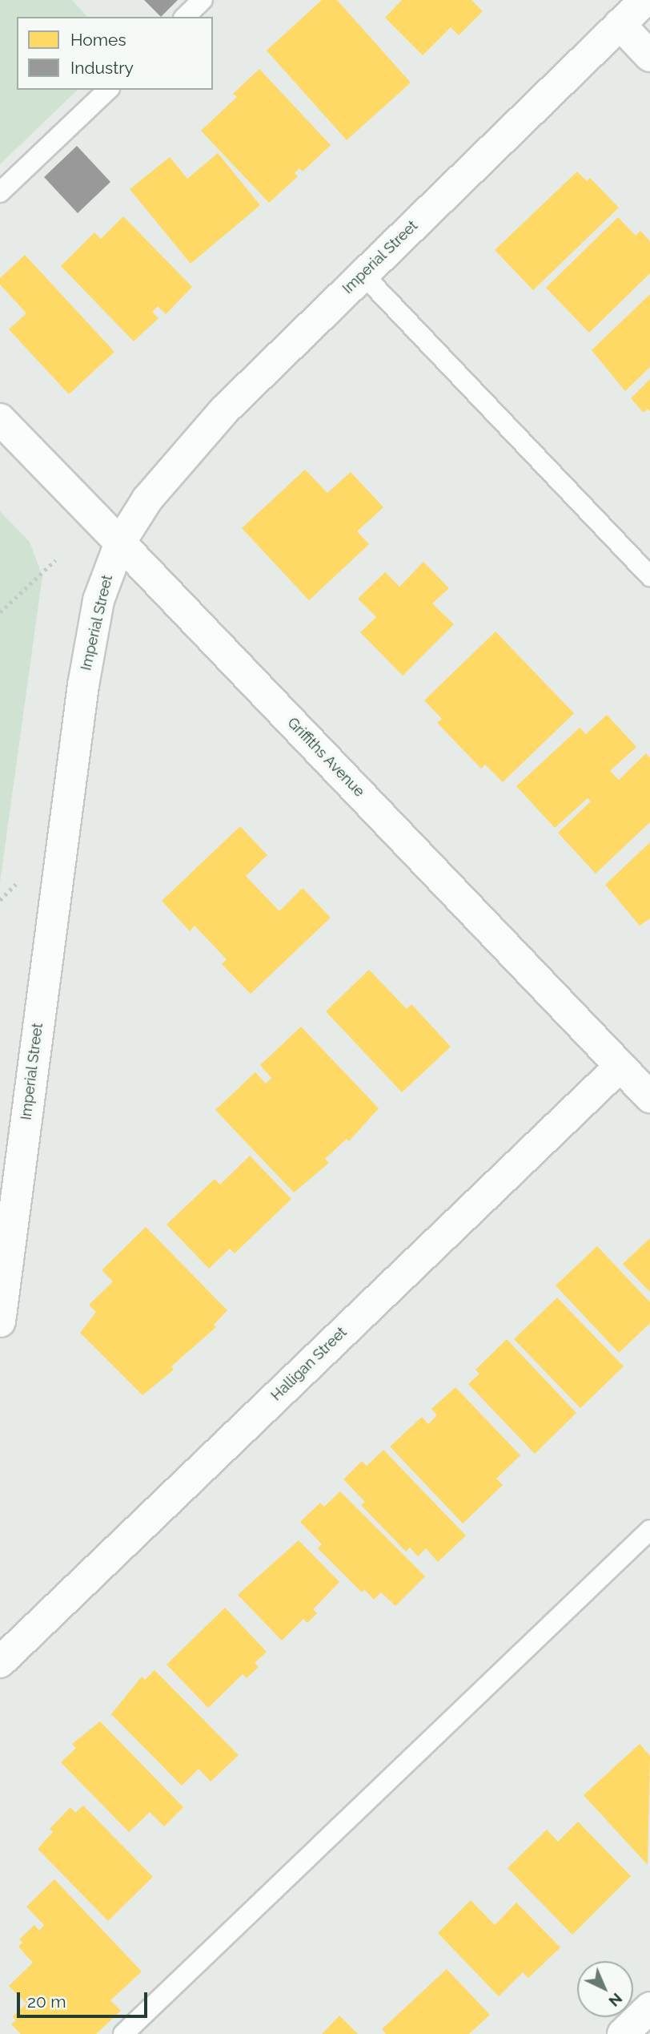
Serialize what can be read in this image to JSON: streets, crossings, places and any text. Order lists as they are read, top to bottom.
{
  "streets": {
    "street": ["Imperial Street", "Griffiths Avenue", "Halligan Street"]
  },
  "crossings": [
    ["Imperial Street", "Griffiths Avenue"],
    ["Griffiths Avenue", "Halligan Street"]
  ],
  "legend": ["Homes", "Industry"],
  "scale_bar": "20 m",
  "north": "bottom right"
}
